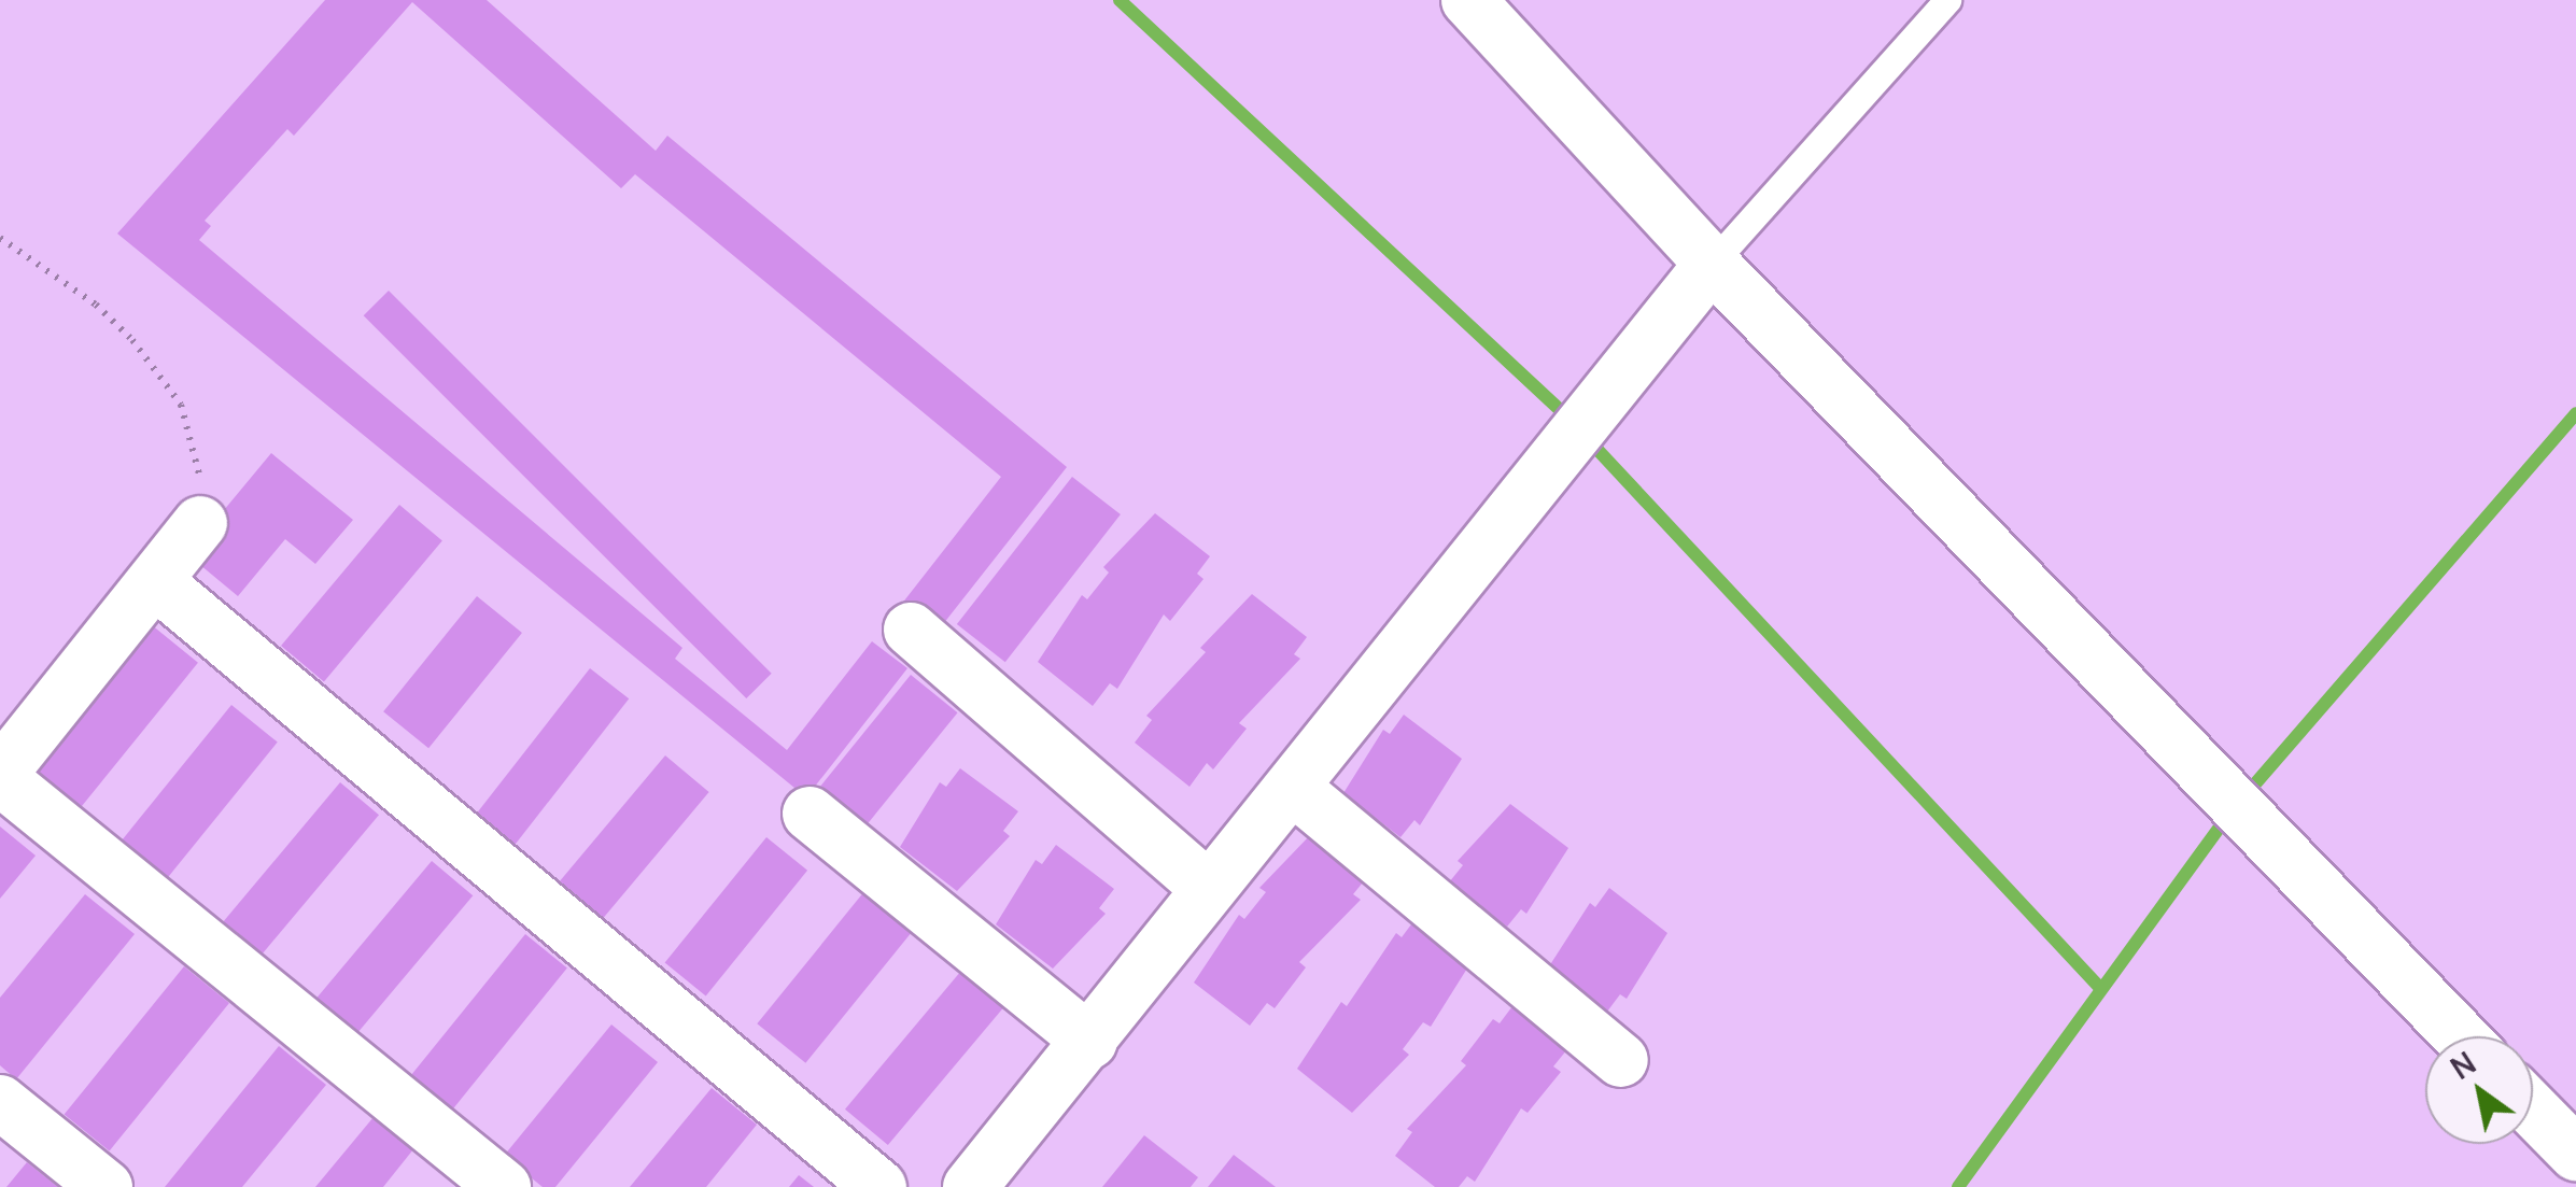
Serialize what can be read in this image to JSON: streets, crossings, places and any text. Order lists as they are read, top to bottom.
{
  "north": "top left"
}
